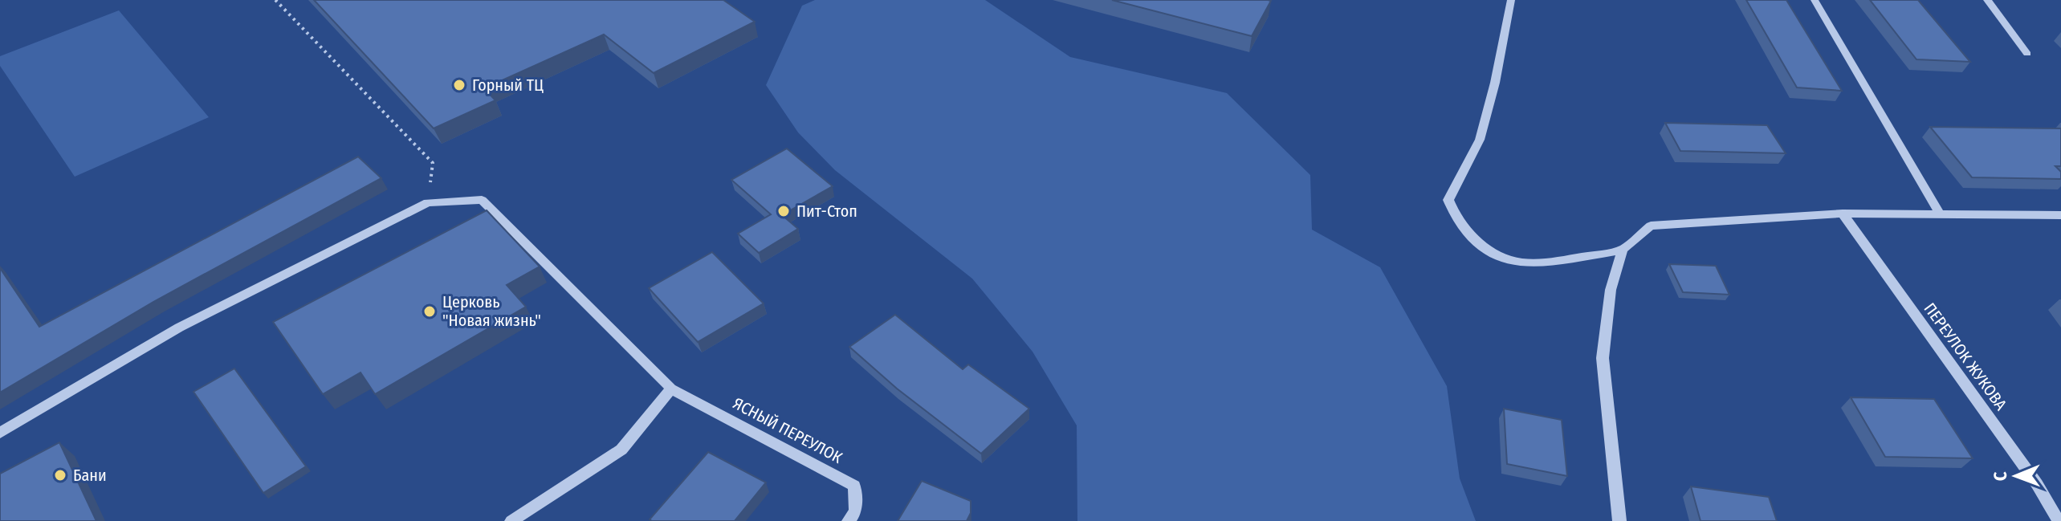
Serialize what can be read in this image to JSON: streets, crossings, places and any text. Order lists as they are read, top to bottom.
{
  "streets": {
    "street": ["ПЕРЕУЛОК ЖУКОВА", "ЯСНЫЙ ПЕРЕУЛОК"]
  },
  "places": [
    "Горный ТЦ",
    "Пит-Стоп",
    "Церковь \"Новая жизнь\"",
    "Бани"
  ],
  "north": "left"
}
